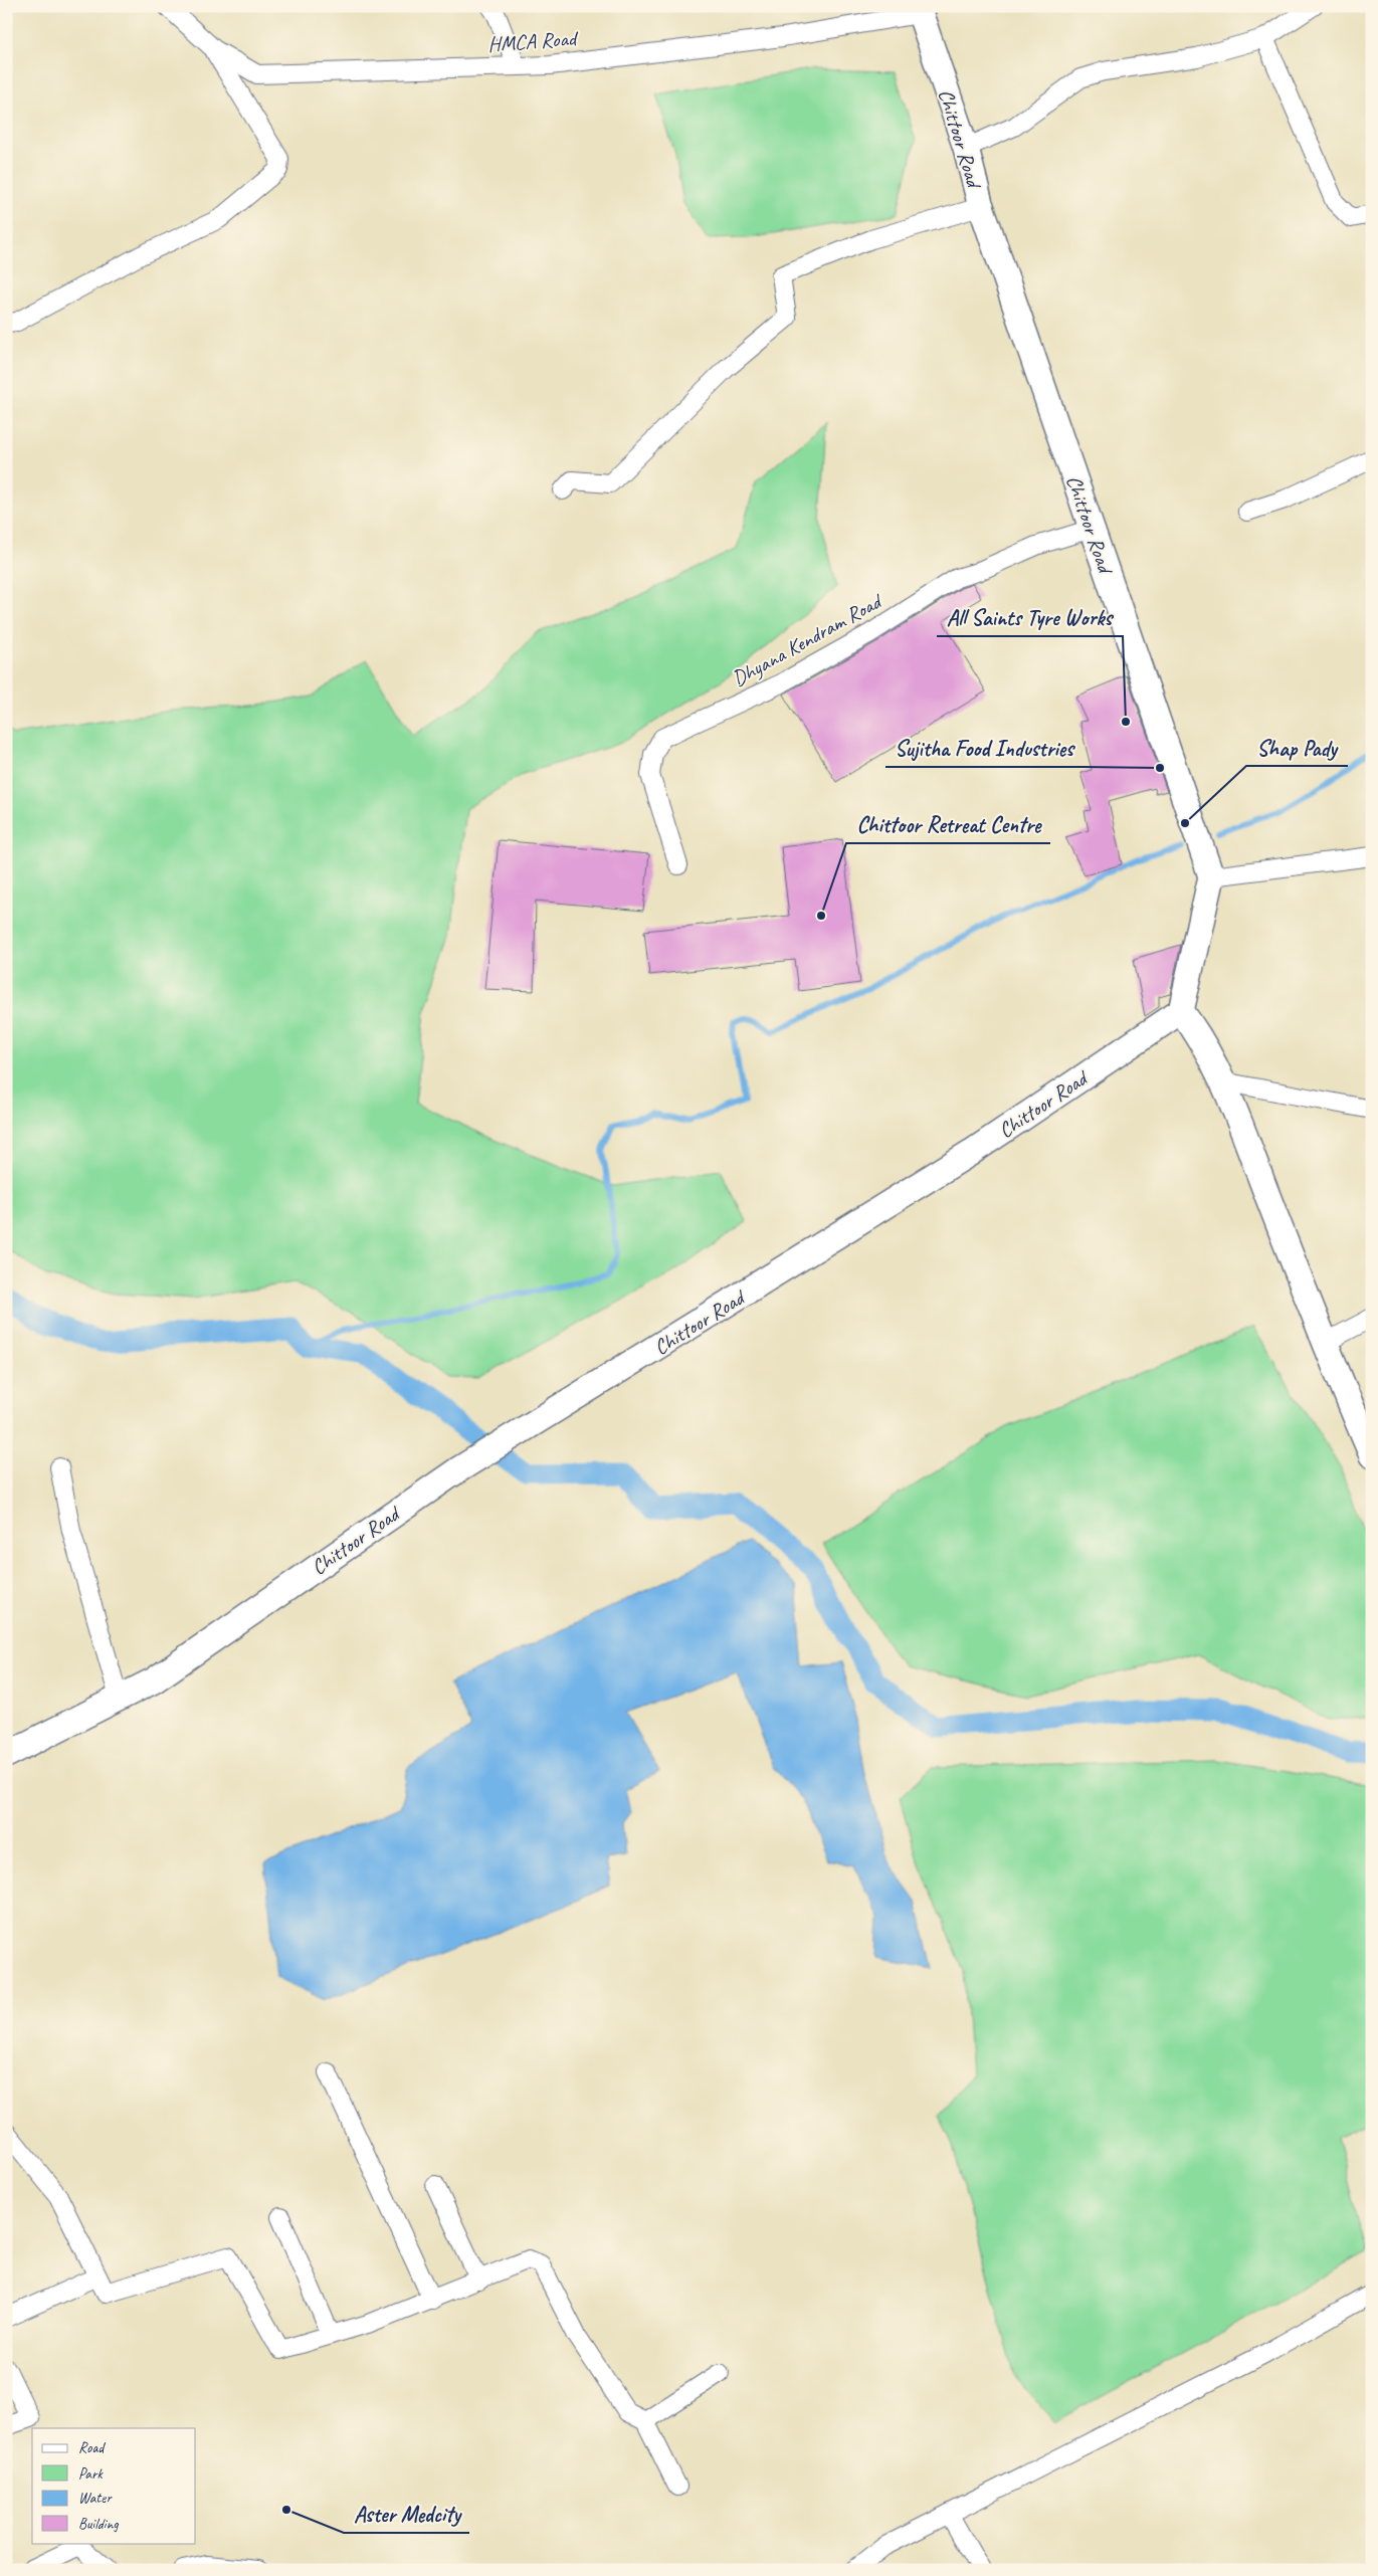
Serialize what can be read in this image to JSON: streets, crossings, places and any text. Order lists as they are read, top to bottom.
{
  "streets": {
    "main road": ["Chittoor Road"],
    "street": ["HMCA Road", "Dhyana Kendram Road"]
  },
  "crossings": [
    ["HMCA Road", "Chittoor Road"],
    ["Chittoor Road", "Dhyana Kendram Road"]
  ],
  "places": [
    "All Saints Tyre Works",
    "Sujitha Food Industries",
    "Shap Pady",
    "Chittoor Retreat Centre",
    "Aster Medcity"
  ],
  "legend": [
    "Road",
    "Park",
    "Water",
    "Building"
  ]
}
